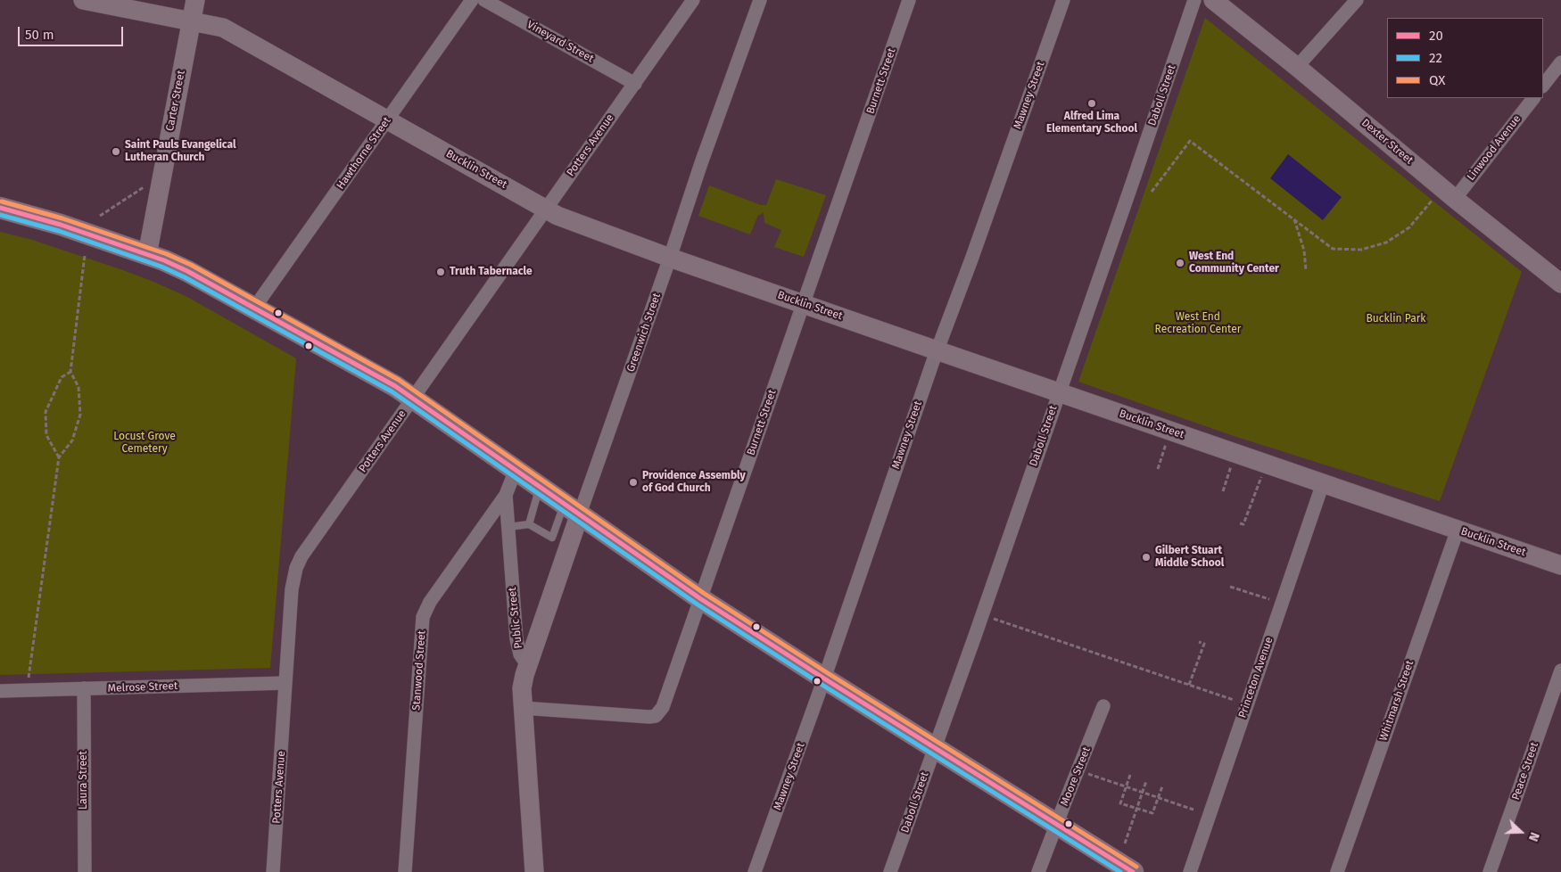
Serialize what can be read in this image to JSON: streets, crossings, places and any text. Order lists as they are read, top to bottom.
{
  "streets": {
    "street": [
      "Vineyard Street",
      "Burnett Street",
      "Mawney Street",
      "Daboll Street",
      "Carter Street",
      "Dexter Street",
      "Potters Avenue",
      "Linwood Avenue",
      "Hawthorne Street",
      "Bucklin Street",
      "Greenwich Street",
      "Public Street",
      "Stanwood Street",
      "Princeton Avenue",
      "Melrose Street",
      "Whitmarsh Street",
      "Peace Street",
      "Moore Street",
      "Laura Street"
    ]
  },
  "crossings": [
    ["Vineyard Street", "Potters Avenue"],
    ["Burnett Street", "Bucklin Street"],
    ["Mawney Street", "Bucklin Street"],
    ["Daboll Street", "Bucklin Street"],
    ["Carter Street", "Bucklin Street"],
    ["Dexter Street", "Linwood Avenue"],
    ["Potters Avenue", "Bucklin Street"],
    ["Potters Avenue", "Melrose Street"],
    ["Hawthorne Street", "Bucklin Street"],
    ["Bucklin Street", "Greenwich Street"],
    ["Bucklin Street", "Princeton Avenue"],
    ["Bucklin Street", "Whitmarsh Street"],
    ["Greenwich Street", "Public Street"],
    ["Public Street", "Stanwood Street"],
    ["Melrose Street", "Laura Street"]
  ],
  "parks": ["West End Recreation Center", "Bucklin Park", "Locust Grove Cemetery"],
  "places": [
    "Alfred Lima Elementary School",
    "Saint Pauls Evangelical Lutheran Church",
    "West End Community Center",
    "Truth Tabernacle",
    "Providence Assembly of God Church",
    "Gilbert Stuart Middle School"
  ],
  "lines": ["transit line QX", "transit line 20", "transit line 22"],
  "legend": ["20", "22", "QX"],
  "scale_bar": "50 m",
  "north": "right"
}
